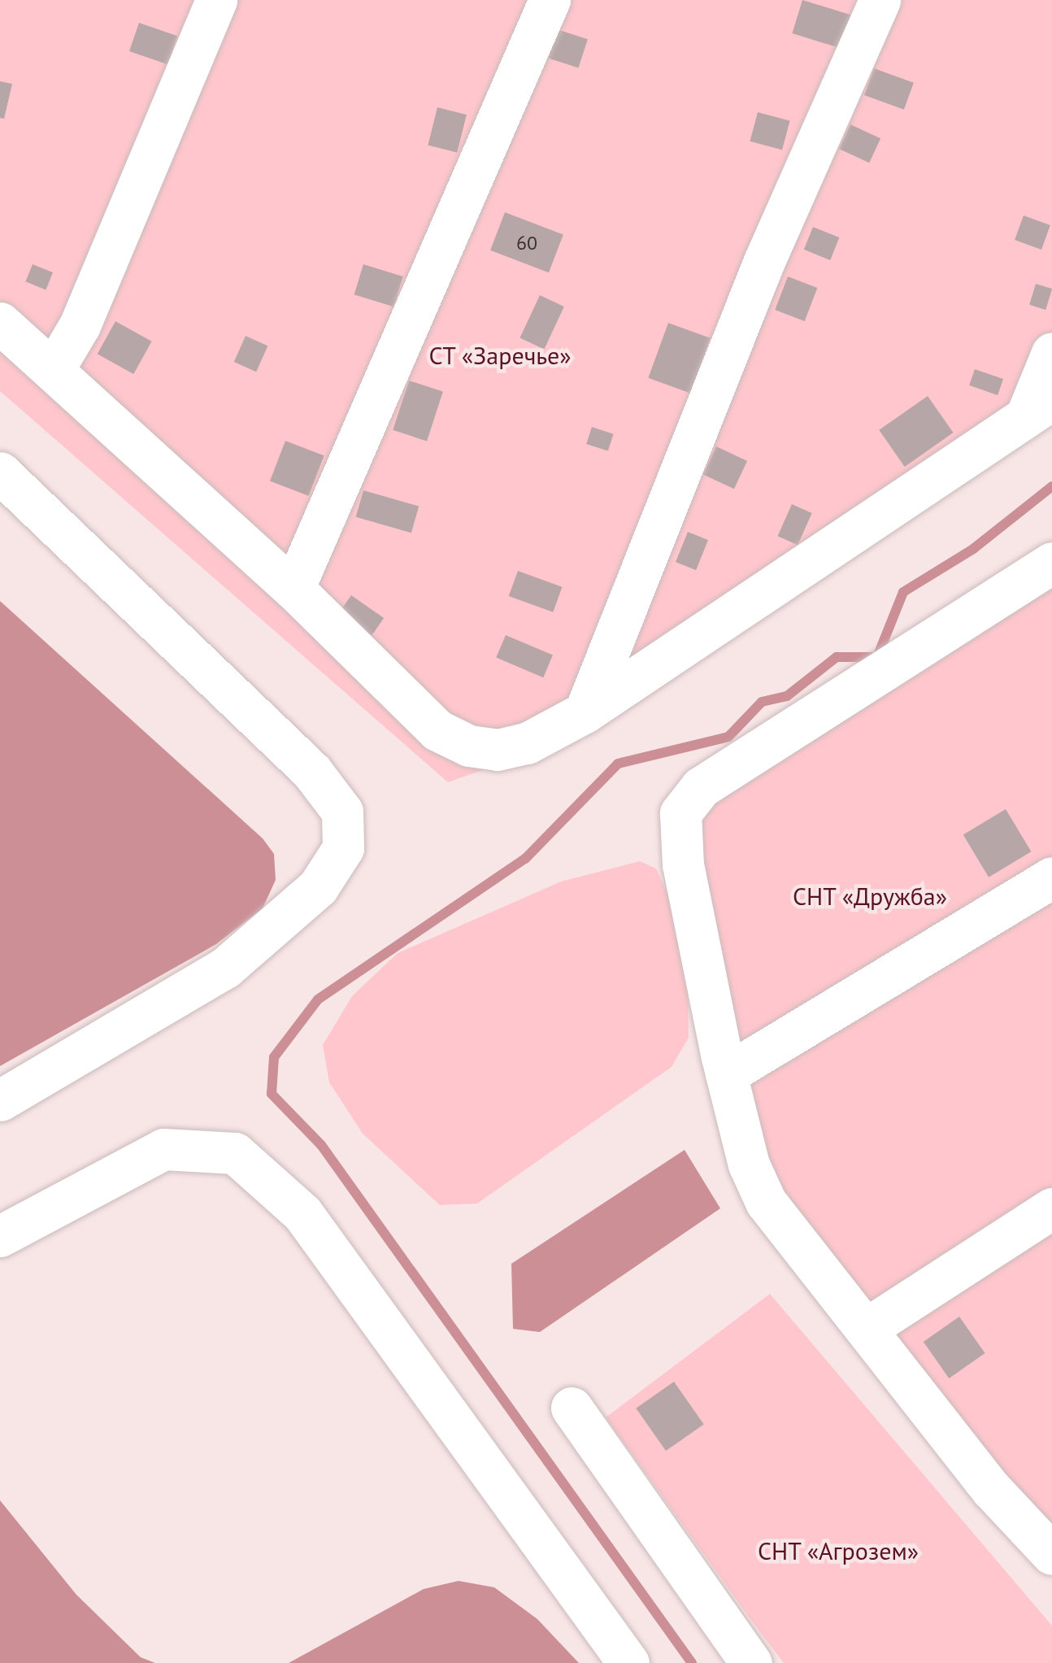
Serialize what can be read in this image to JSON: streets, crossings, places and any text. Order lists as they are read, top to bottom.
{
  "parks": ["СТ «Заречье»", "СНТ «Дружба»", "СНТ «Агрозем»"],
  "house_numbers": ["60"]
}
